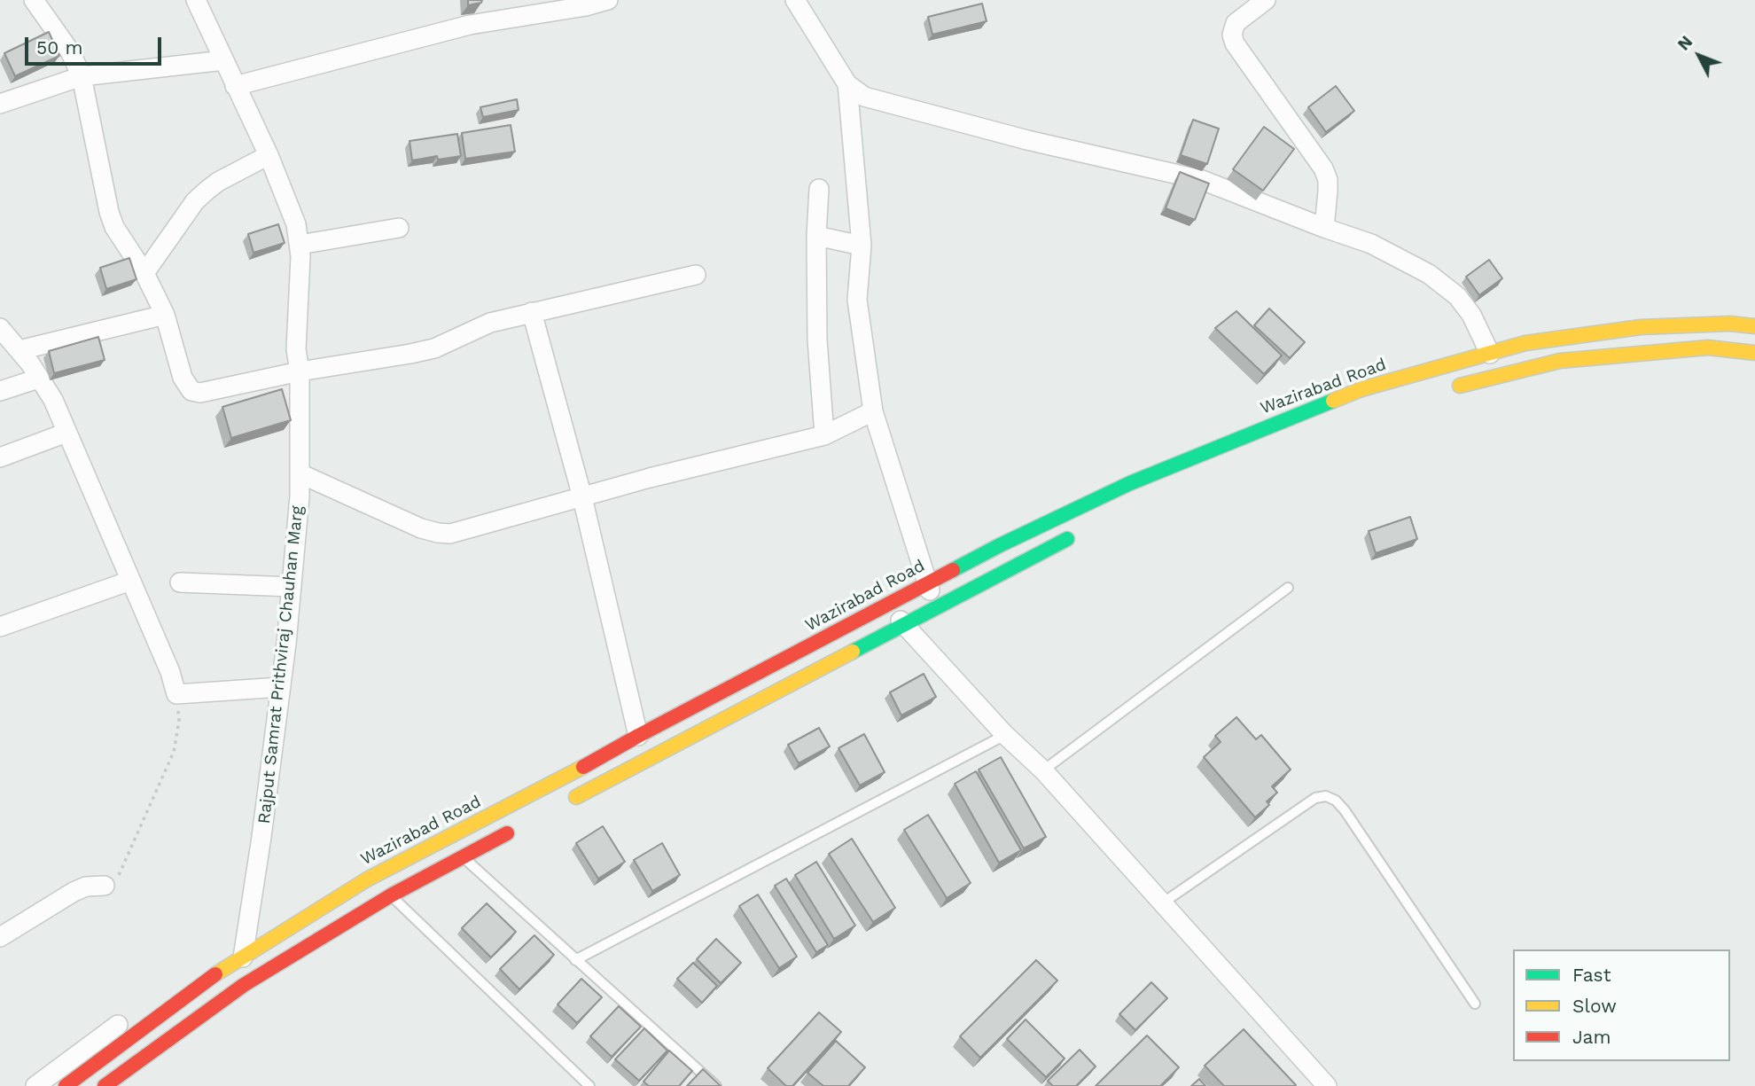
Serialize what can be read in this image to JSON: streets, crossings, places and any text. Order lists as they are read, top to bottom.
{
  "streets": {
    "highway": ["Wazirabad Road"],
    "street": ["Rajput Samrat Prithviraj Chauhan Marg"]
  },
  "crossings": [
    ["Wazirabad Road", "Rajput Samrat Prithviraj Chauhan Marg"]
  ],
  "legend": ["Fast", "Slow", "Jam"],
  "scale_bar": "50 m",
  "north": "top left"
}
